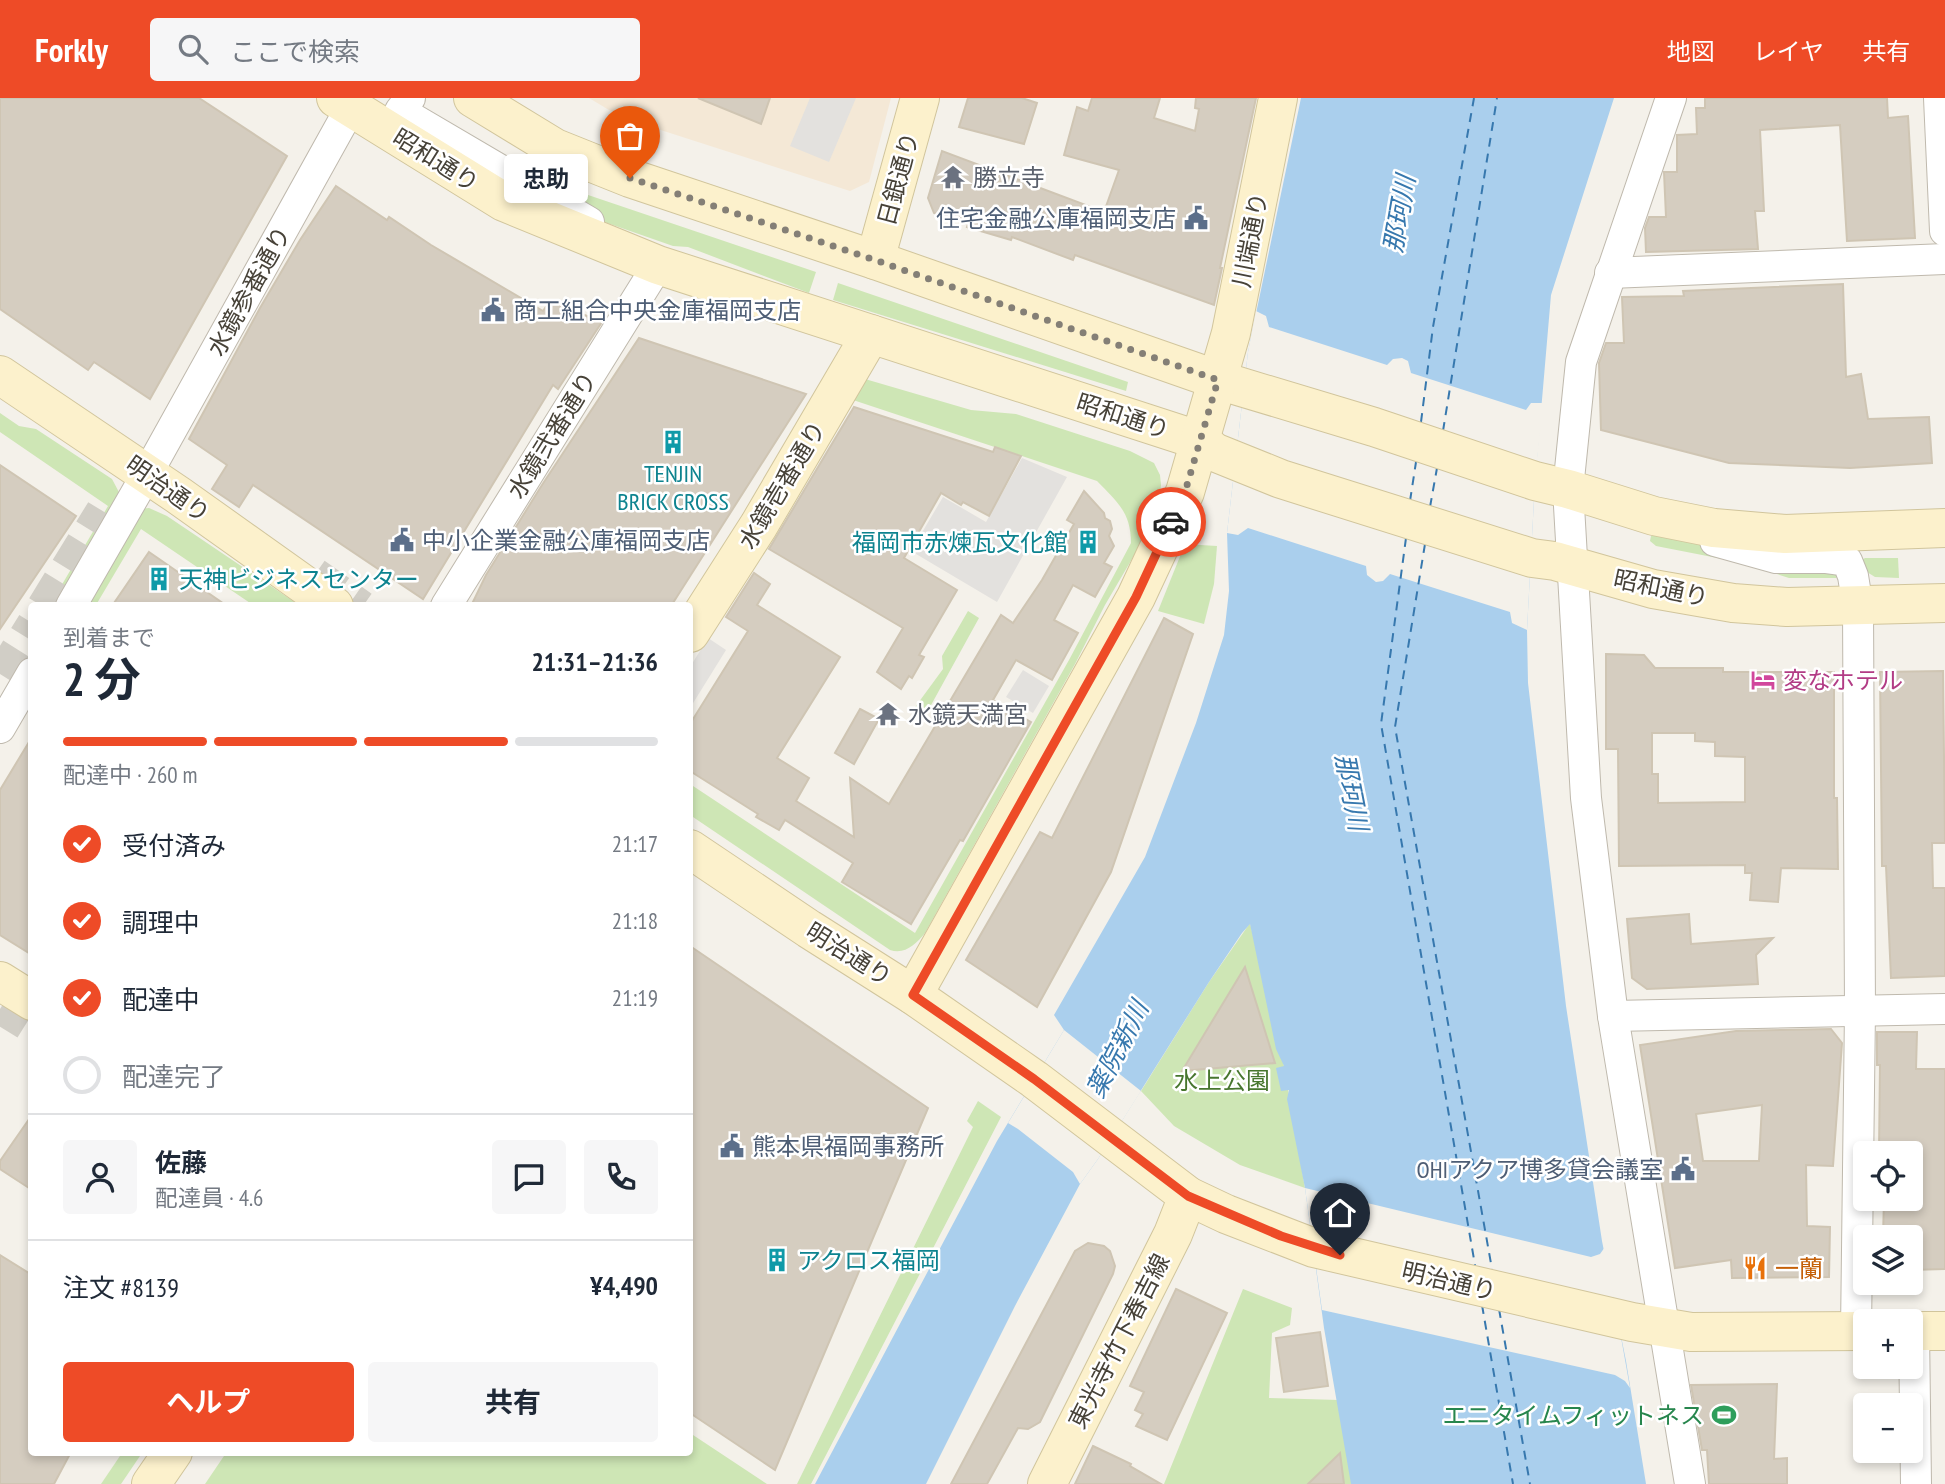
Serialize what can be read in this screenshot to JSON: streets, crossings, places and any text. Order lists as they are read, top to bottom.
{
  "streets": {
    "street": [
      "昭和通り",
      "日銀通り",
      "川端通り",
      "水鏡参番通り",
      "水鏡弐番通り",
      "水鏡壱番通り",
      "明治通り",
      "東光寺竹下春吉線"
    ]
  },
  "crossings": [
    ["昭和通り", "川端通り"],
    ["昭和通り", "水鏡参番通り"],
    ["昭和通り", "水鏡弐番通り"],
    ["昭和通り", "水鏡壱番通り"],
    ["川端通り", "明治通り"],
    ["水鏡参番通り", "明治通り"],
    ["明治通り", "東光寺竹下春吉線"]
  ],
  "water": ["那珂川", "薬院新川"],
  "parks": ["水上公園"],
  "places": {
    "temple": ["勝立寺", "水鏡天満宮"],
    "other": ["忠助"],
    "public building": [
      "住宅金融公庫福岡支店",
      "商工組合中央金庫福岡支店",
      "中小企業金融公庫福岡支店",
      "熊本県福岡事務所",
      "OHIアクア博多貸会議室"
    ],
    "building": [
      "TENJIN BRICK CROSS",
      "福岡市赤煉瓦文化館",
      "天神ビジネスセンター",
      "アクロス福岡"
    ],
    "hotel": ["変なホテル"],
    "restaurant": ["一蘭"],
    "sports": ["エニタイムフィットネス"]
  },
  "page": {
    "header": "Forkly",
    "search": "ここで検索",
    "nav": ["地図", "レイヤ", "共有"],
    "bubble": "忠助",
    "heading": ["2 分", "到着まで", "21:31–21:36"],
    "panel": [
      "佐藤",
      "配達員 · 4.6",
      "注文 #8139",
      "¥4,490"
    ],
    "bar": "配達中 · 260 m",
    "list": [
      ["受付済み", "21:17"],
      ["調理中", "21:18"],
      ["配達中", "21:19"],
      "配達完了"
    ],
    "map_buttons": ["+", "−"],
    "buttons": ["ヘルプ", "共有"]
  }
}
